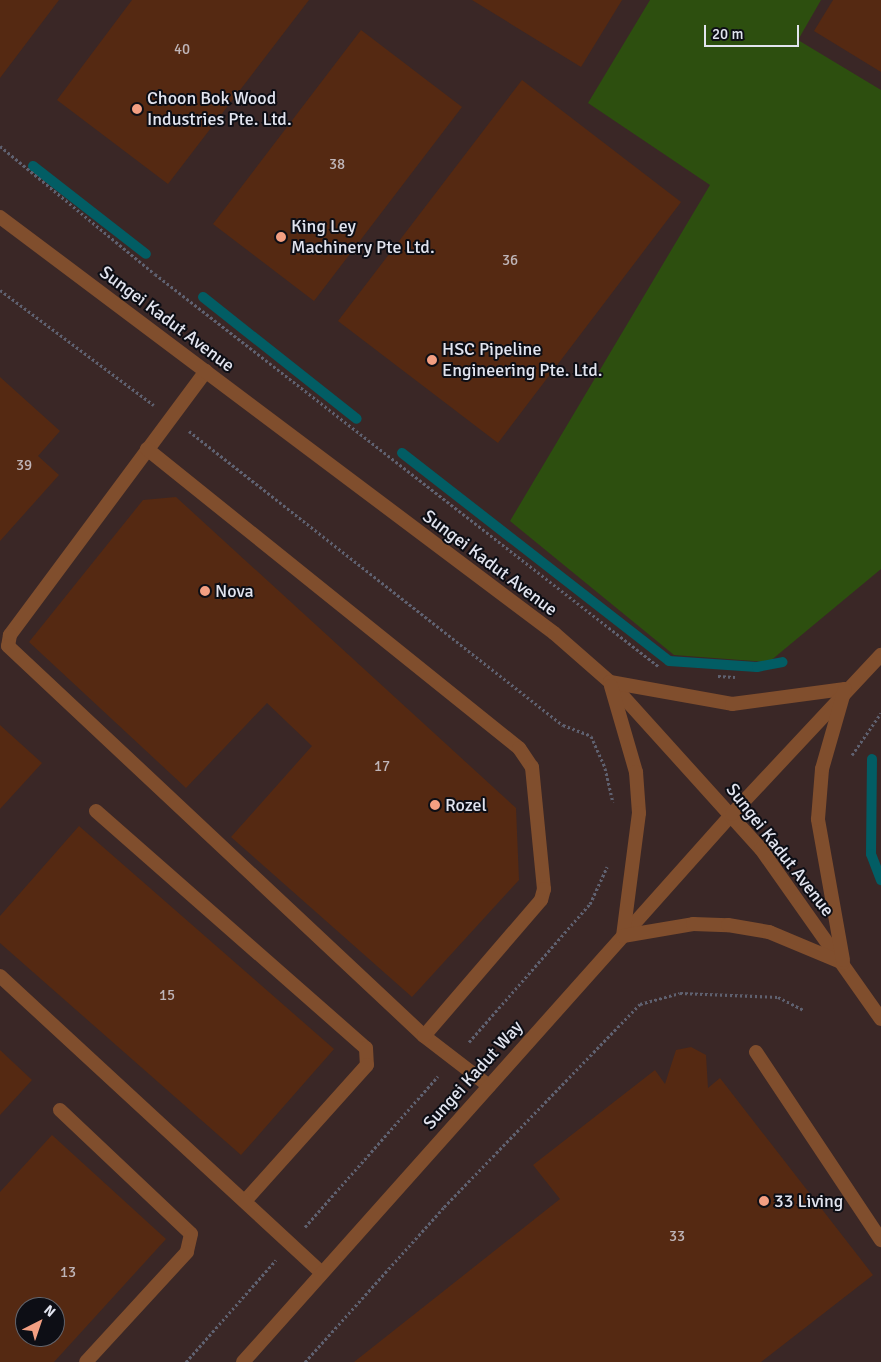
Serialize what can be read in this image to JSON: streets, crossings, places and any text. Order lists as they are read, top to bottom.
{
  "streets": {
    "street": ["Sungei Kadut Avenue", "Sungei Kadut Way"]
  },
  "crossings": [
    ["Sungei Kadut Avenue", "Sungei Kadut Way"]
  ],
  "places": [
    "Choon Bok Wood Industries Pte. Ltd.",
    "King Ley Machinery Pte Ltd.",
    "HSC Pipeline Engineering Pte. Ltd.",
    "Nova",
    "Rozel",
    "33 Living"
  ],
  "house_numbers": [
    "40",
    "38",
    "36",
    "39",
    "17",
    "15",
    "33",
    "13"
  ],
  "scale_bar": "20 m",
  "north": "top right"
}
